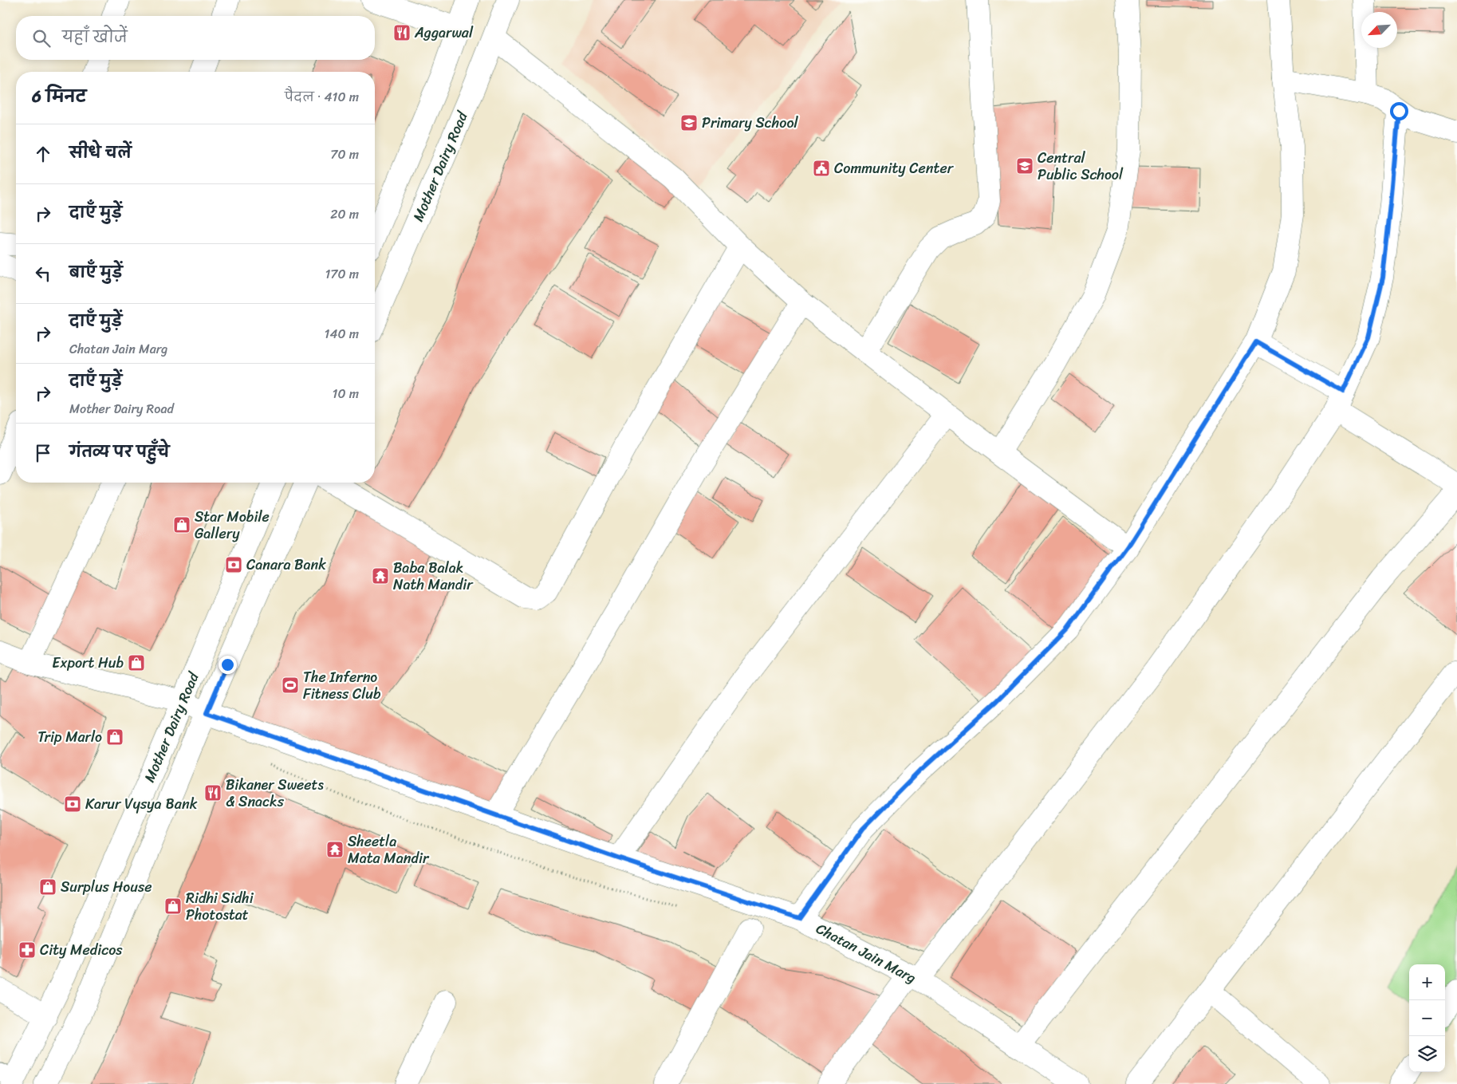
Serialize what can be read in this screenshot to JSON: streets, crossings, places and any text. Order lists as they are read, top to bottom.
{
  "streets": {
    "street": ["Mother Dairy Road", "Chatan Jain Marg"]
  },
  "crossings": [
    ["Mother Dairy Road", "Chatan Jain Marg"]
  ],
  "places": {
    "restaurant": ["Aggarwal", "Bikaner Sweets & Snacks"],
    "school or university": ["Primary School", "Central Public School"],
    "public building": ["Community Center"],
    "shop": [
      "Star Mobile Gallery",
      "Export Hub",
      "Trip Marlo",
      "Surplus House",
      "Ridhi Sidhi Photostat"
    ],
    "bank": ["Canara Bank", "Karur Vysya Bank"],
    "temple": ["Baba Balak Nath Mandir", "Sheetla Mata Mandir"],
    "sports": ["The Inferno Fitness Club"],
    "pharmacy": ["City Medicos"]
  },
  "north": "bottom left",
  "page": {
    "search": "यहाँ खोजें",
    "heading": ["6 मिनट", "पैदल · 410 m"],
    "list": [
      ["सीधे चलें", "70 m"],
      ["दाएँ मुड़ें", "20 m"],
      ["बाएँ मुड़ें", "170 m"],
      ["दाएँ मुड़ें", "Chatan Jain Marg", "140 m"],
      ["दाएँ मुड़ें", "Mother Dairy Road", "10 m"],
      "गंतव्य पर पहुँचे"
    ],
    "map_buttons": ["+", "−"]
  }
}
